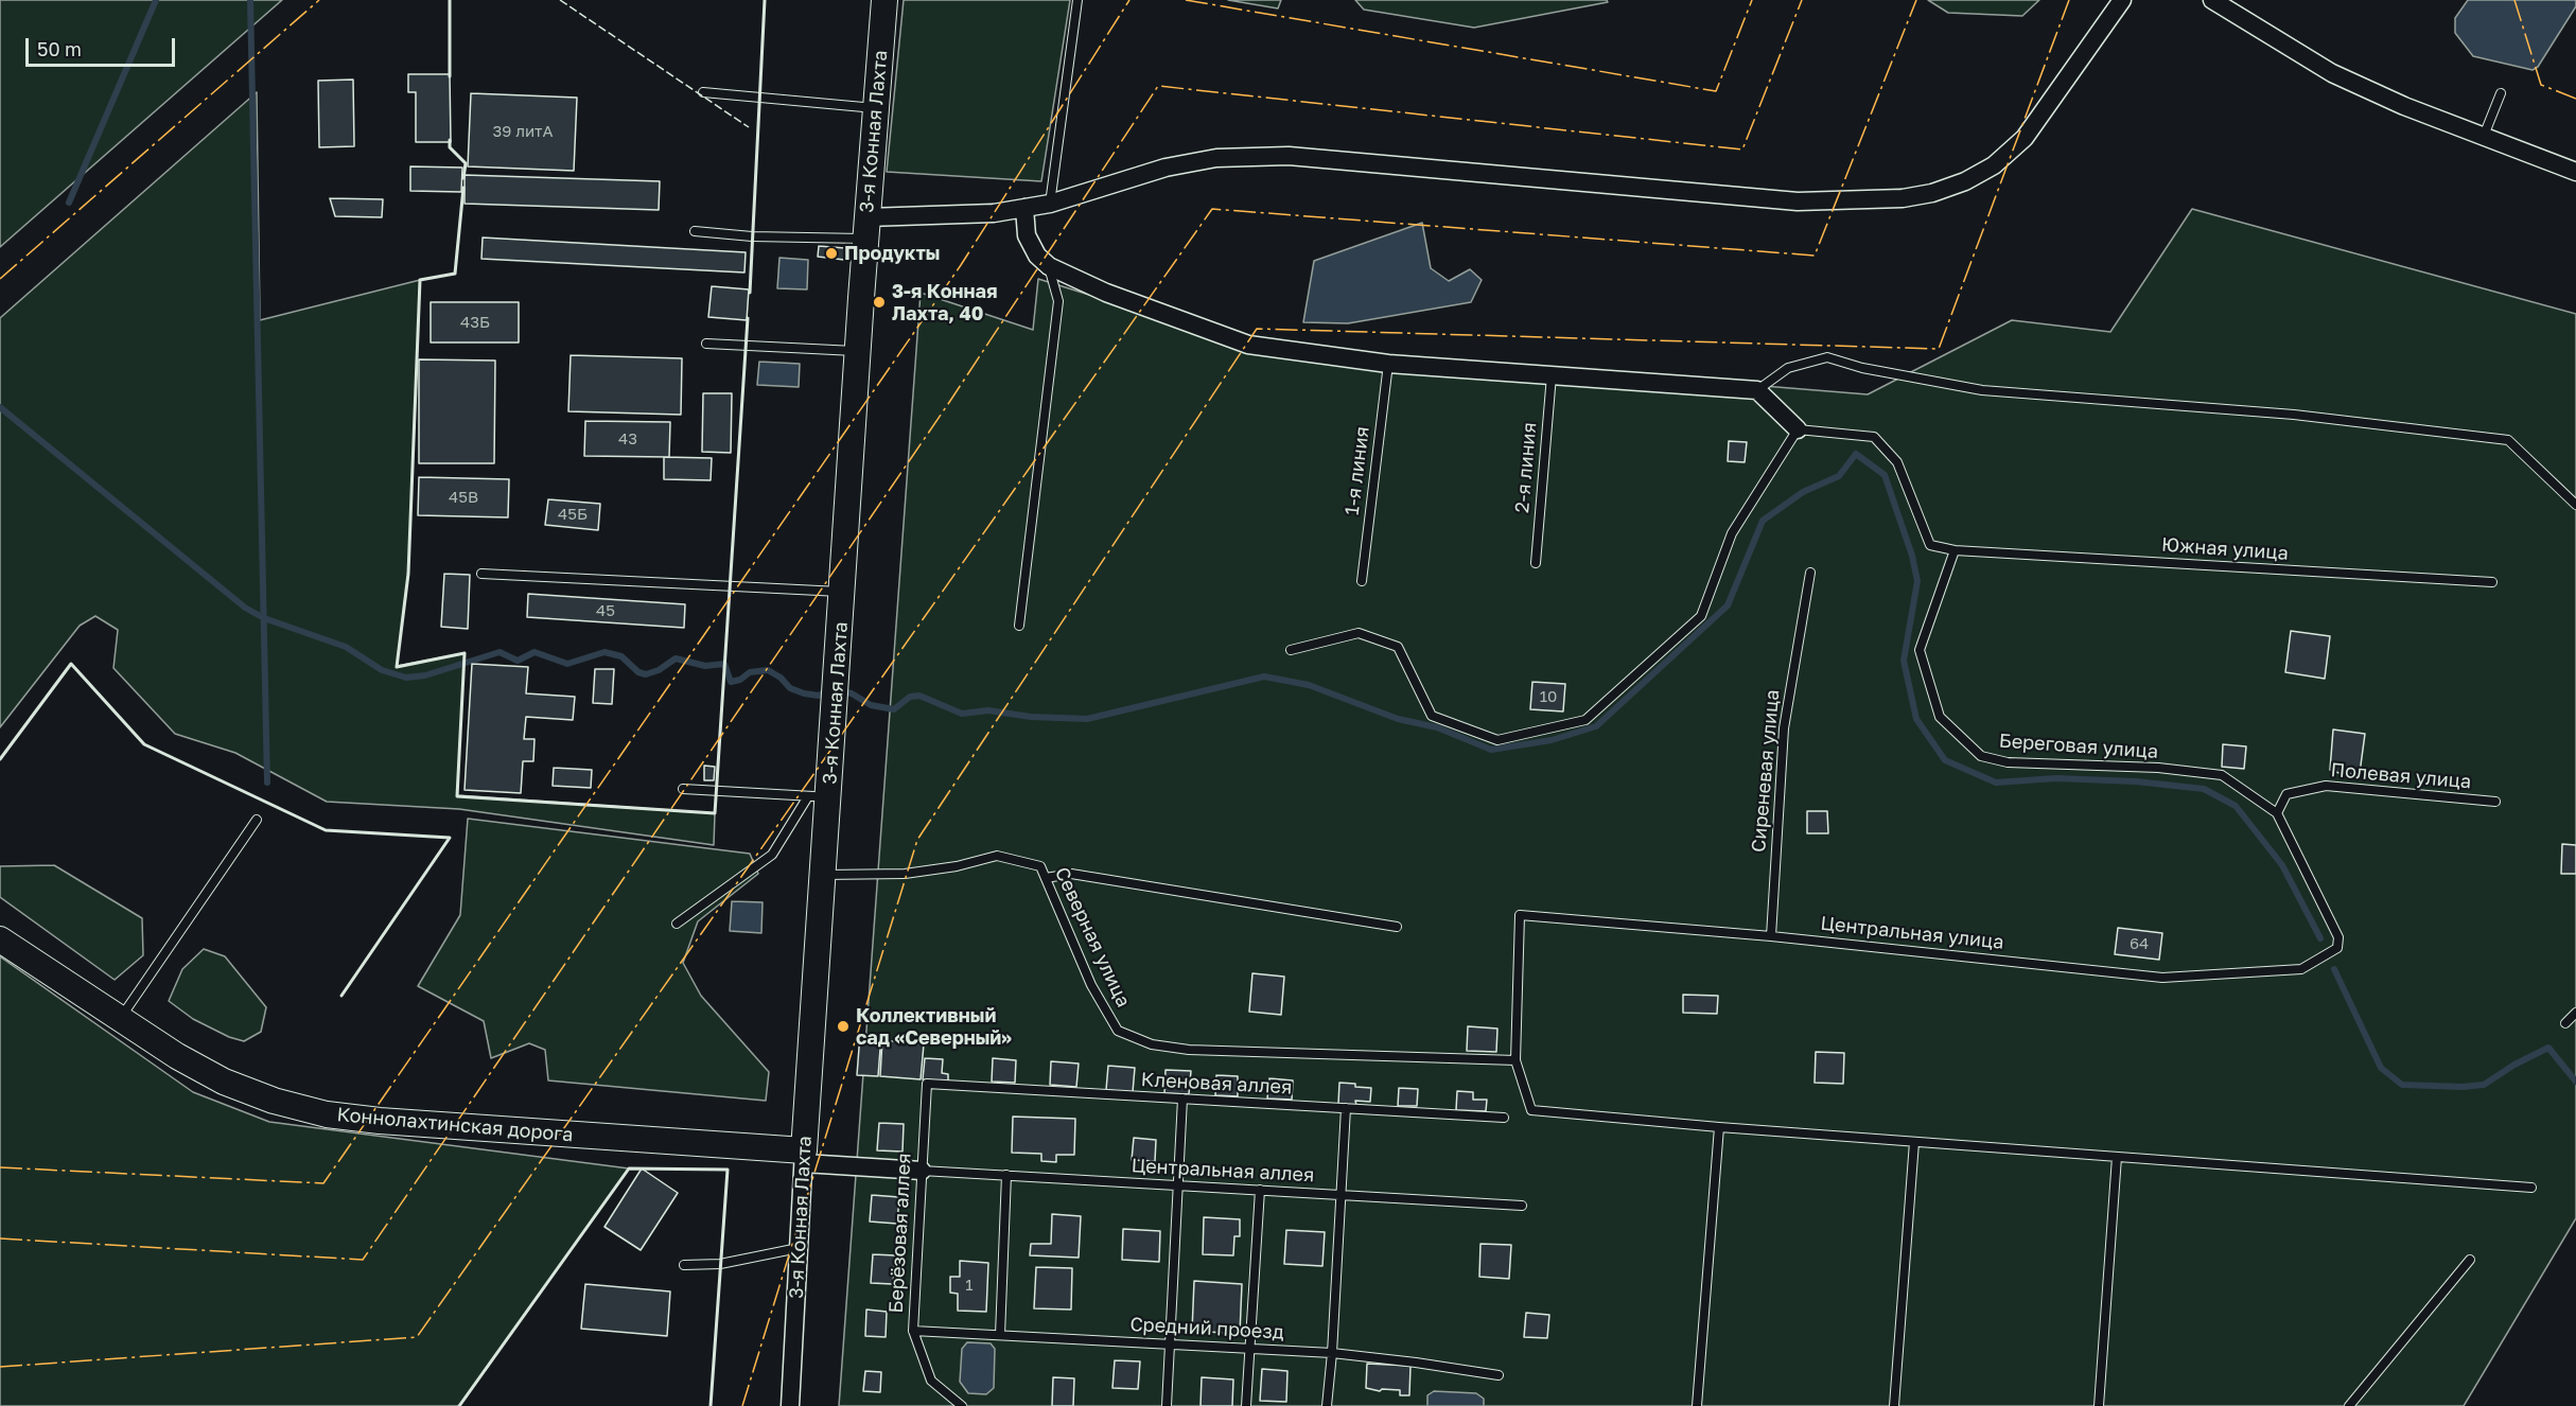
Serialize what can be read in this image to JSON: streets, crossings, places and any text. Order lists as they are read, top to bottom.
{
  "streets": {
    "main road": ["3-я Конная Лахта", "Коннолахтинская дорога"],
    "lane": [
      "2-я линия",
      "1-я линия",
      "Южная улица",
      "Береговая улица",
      "Сиреневая улица",
      "Полевая улица",
      "Центральная улица",
      "Северная улица",
      "Кленовая аллея",
      "Центральная аллея",
      "Берёзовая аллея",
      "Средний проезд"
    ]
  },
  "crossings": [
    ["3-я Конная Лахта", "Северная улица"],
    ["3-я Конная Лахта", "Коннолахтинская дорога"],
    ["Южная улица", "Береговая улица"],
    ["Береговая улица", "Полевая улица"],
    ["Береговая улица", "Центральная улица"],
    ["Сиреневая улица", "Центральная улица"],
    ["Центральная улица", "Северная улица"],
    ["Кленовая аллея", "Берёзовая аллея"],
    ["Центральная аллея", "Берёзовая аллея"],
    ["Берёзовая аллея", "Средний проезд"]
  ],
  "places": ["Продукты", "3-я Конная Лахта, 40", "Коллективный сад «Северный»"],
  "house_numbers": [
    "39 литА",
    "43Б",
    "43",
    "45В",
    "45Б",
    "45",
    "10",
    "64",
    "1"
  ],
  "scale_bar": "50 m"
}
